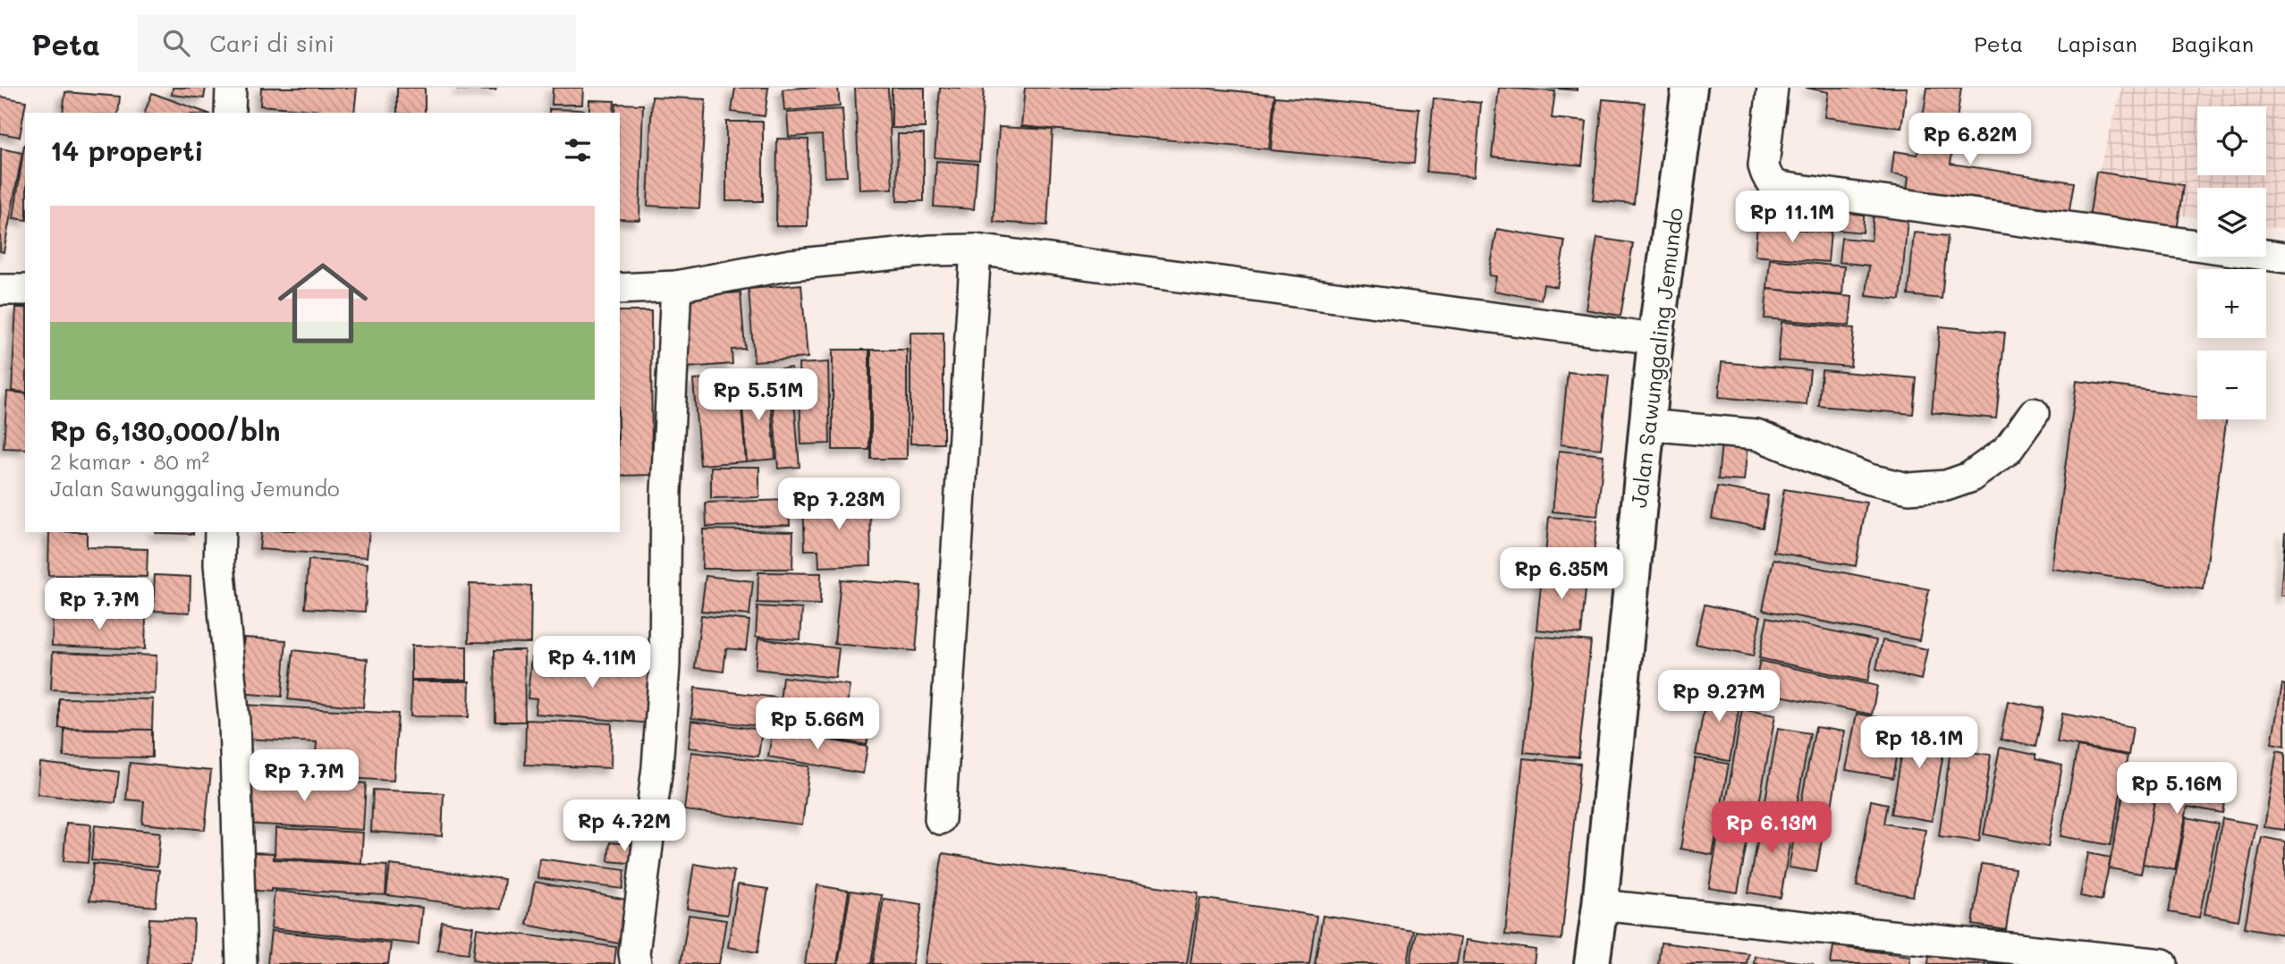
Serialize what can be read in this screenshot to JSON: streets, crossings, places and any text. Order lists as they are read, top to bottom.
{
  "streets": {
    "main road": ["Jalan Sawunggaling Jemundo"]
  },
  "page": {
    "header": "Peta",
    "search": "Cari di sini",
    "nav": ["Peta", "Lapisan", "Bagikan"],
    "map_buttons": ["+", "−"],
    "price": [
      "Rp 6.82M",
      "Rp 11.1M",
      "Rp 5.51M",
      "Rp 7.23M",
      "Rp 6.35M",
      "Rp 7.7M",
      "Rp 4.11M",
      "Rp 9.27M",
      "Rp 5.66M",
      "Rp 18.1M",
      "Rp 7.7M",
      "Rp 5.16M",
      "Rp 4.72M",
      "Rp 6.13M"
    ],
    "heading": "14 properti",
    "list": [
      {
        "name": "Rp 6,130,000/bln",
        "note": "2 kamar · 80 m² · Jalan Sawunggaling Jemundo"
      }
    ]
  }
}
